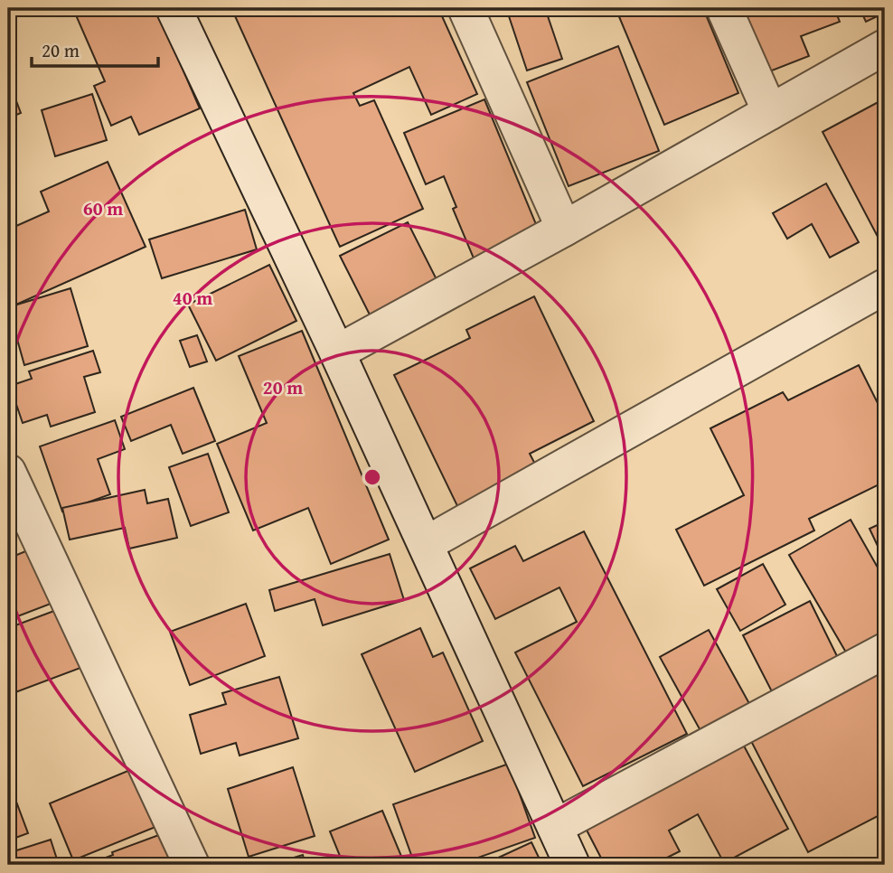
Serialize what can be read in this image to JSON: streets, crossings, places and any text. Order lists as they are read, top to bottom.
{
  "scale_bar": "20 m",
  "rings": ["60 m", "40 m", "20 m"]
}
